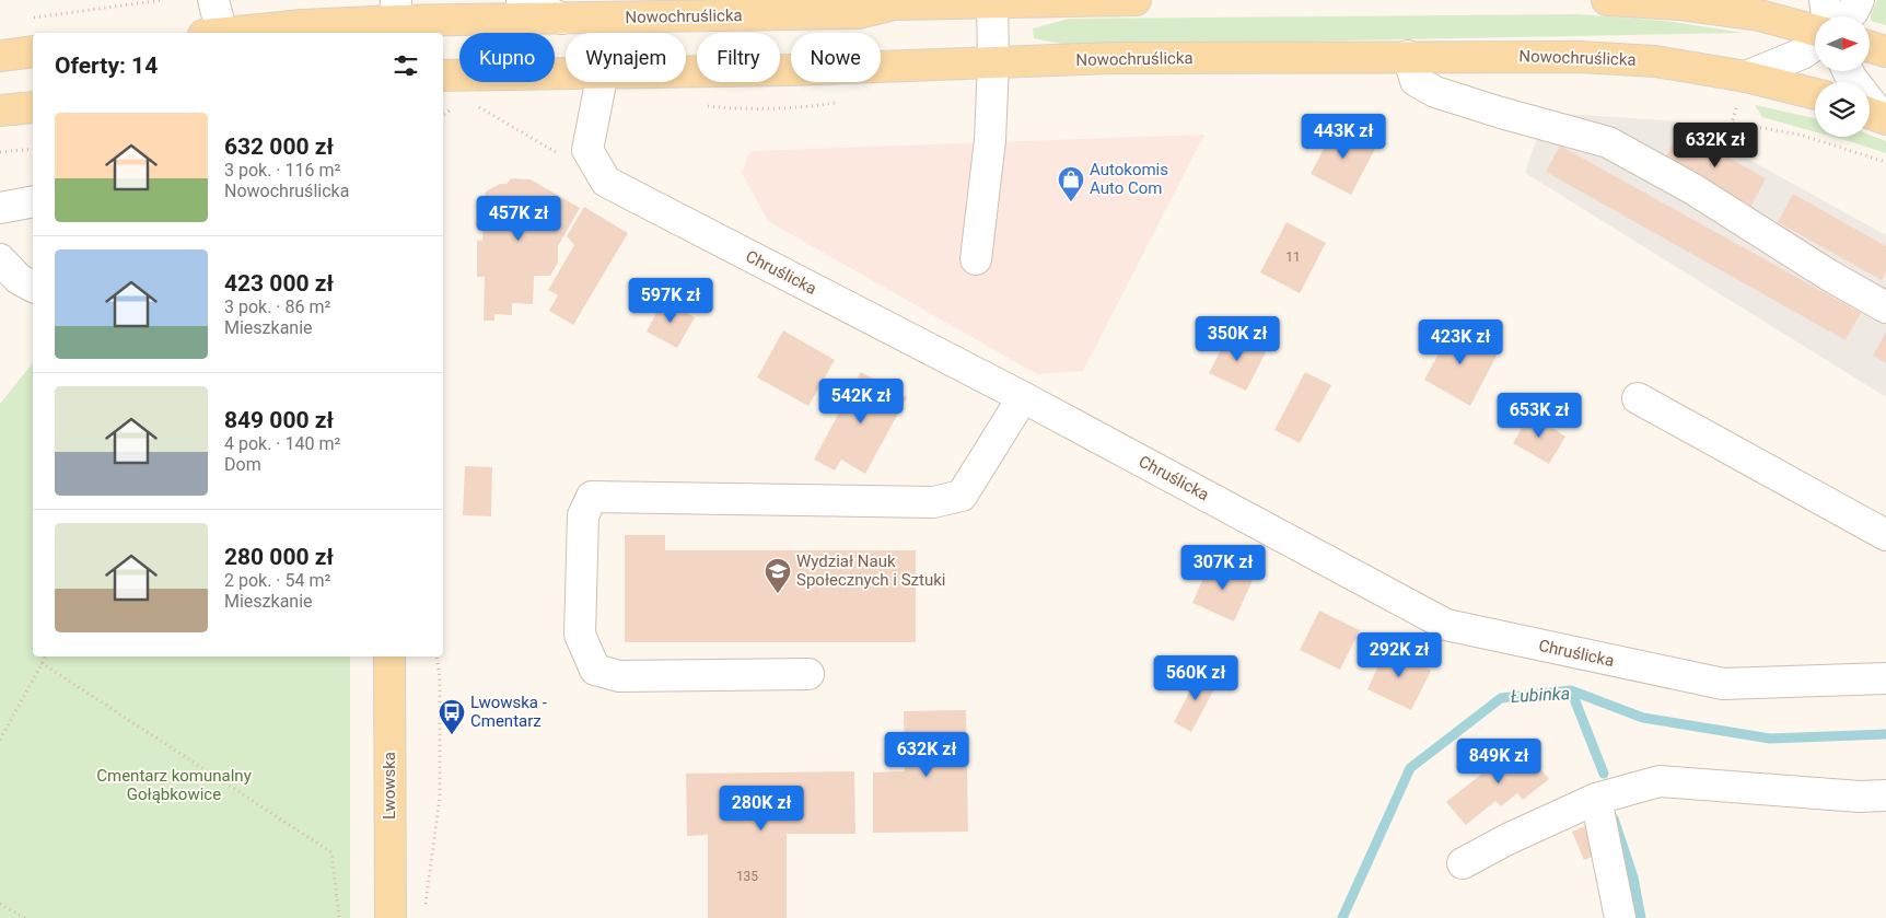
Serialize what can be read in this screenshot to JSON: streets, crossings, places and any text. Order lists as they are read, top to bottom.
{
  "streets": {
    "main road": ["Nowochruślicka", "Lwowska"],
    "street": ["Chruślicka"]
  },
  "water": ["Łubinka"],
  "parks": ["Cmentarz komunalny Gołąbkowice"],
  "places": {
    "shop": ["Autokomis Auto Com"],
    "school or university": ["Wydział Nauk Społecznych i Sztuki"],
    "bus stop": ["Lwowska - Cmentarz"]
  },
  "house_numbers": ["11", "135"],
  "north": "right",
  "page": {
    "chip": [
      "Kupno",
      "Wynajem",
      "Filtry",
      "Nowe"
    ],
    "heading": "Oferty: 14",
    "list": [
      {
        "name": "632 000 zł",
        "note": "3 pok. · 116 m² · Nowochruślicka"
      },
      {
        "name": "423 000 zł",
        "note": "3 pok. · 86 m² · Mieszkanie"
      },
      {
        "name": "849 000 zł",
        "note": "4 pok. · 140 m² · Dom"
      },
      {
        "name": "280 000 zł",
        "note": "2 pok. · 54 m² · Mieszkanie"
      }
    ],
    "price": [
      "443K zł",
      "632K zł",
      "457K zł",
      "597K zł",
      "350K zł",
      "423K zł",
      "542K zł",
      "653K zł",
      "307K zł",
      "292K zł",
      "560K zł",
      "632K zł",
      "849K zł",
      "280K zł"
    ]
  }
}
